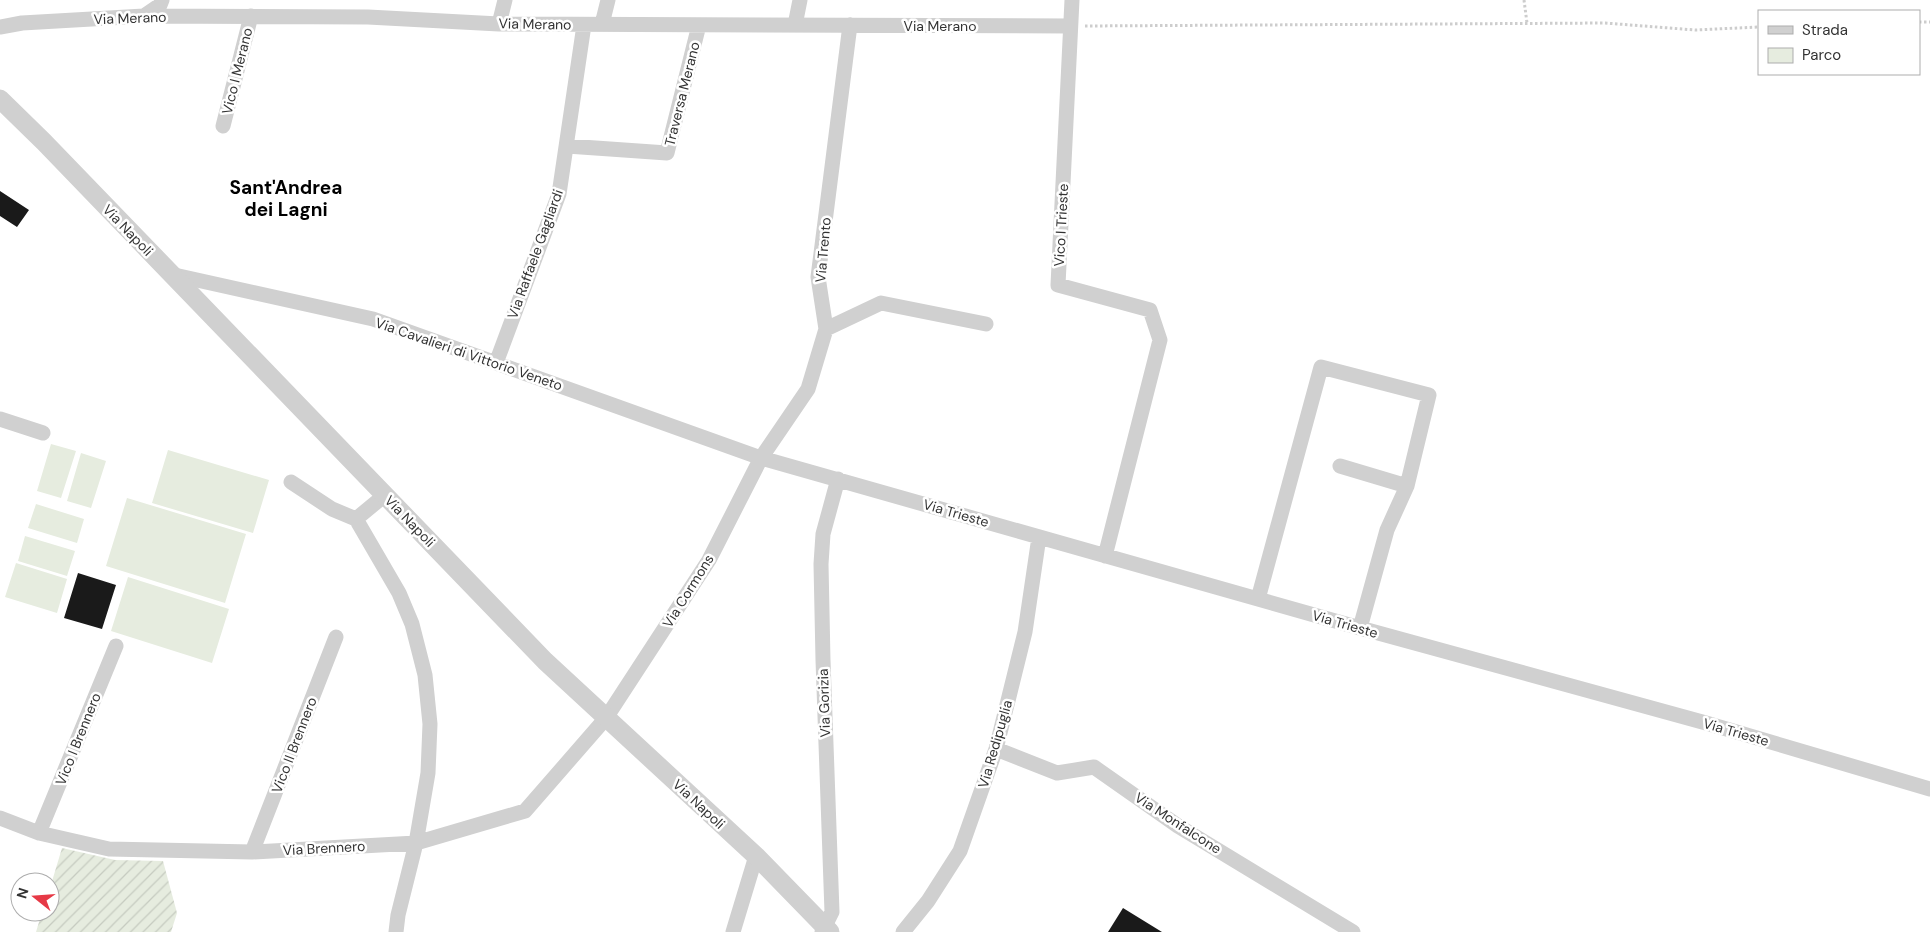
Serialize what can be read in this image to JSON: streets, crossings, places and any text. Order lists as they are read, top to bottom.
{
  "streets": {
    "street": [
      "Via Merano",
      "Vico I Merano",
      "Traversa Merano",
      "Vico I Trieste",
      "Via Napoli",
      "Via Trento",
      "Via Raffaele Gagliardi",
      "Via Cavalieri di Vittorio Veneto",
      "Via Trieste",
      "Via Cormons",
      "Via Gorizia",
      "Vico I Brennero",
      "Via Redipuglia",
      "Vico II Brennero",
      "Via Monfalcone",
      "Via Brennero"
    ]
  },
  "crossings": [
    ["Via Merano", "Vico I Merano"],
    ["Via Merano", "Traversa Merano"],
    ["Via Merano", "Vico I Trieste"],
    ["Via Merano", "Via Trento"],
    ["Via Merano", "Via Raffaele Gagliardi"],
    ["Traversa Merano", "Via Raffaele Gagliardi"],
    ["Vico I Trieste", "Via Trieste"],
    ["Via Napoli", "Via Cavalieri di Vittorio Veneto"],
    ["Via Napoli", "Via Cormons"],
    ["Via Napoli", "Via Gorizia"],
    ["Via Napoli", "Via Brennero"],
    ["Via Trento", "Via Cavalieri di Vittorio Veneto"],
    ["Via Trento", "Via Trieste"],
    ["Via Trento", "Via Cormons"],
    ["Via Raffaele Gagliardi", "Via Cavalieri di Vittorio Veneto"],
    ["Via Cavalieri di Vittorio Veneto", "Via Trieste"],
    ["Via Cavalieri di Vittorio Veneto", "Via Cormons"],
    ["Via Trieste", "Via Cormons"],
    ["Via Trieste", "Via Gorizia"],
    ["Via Trieste", "Via Redipuglia"],
    ["Via Cormons", "Via Brennero"],
    ["Vico I Brennero", "Via Brennero"],
    ["Via Redipuglia", "Via Monfalcone"],
    ["Vico II Brennero", "Via Brennero"]
  ],
  "districts": ["Sant'Andrea dei Lagni"],
  "legend": ["Strada", "Parco"],
  "north": "left"
}
